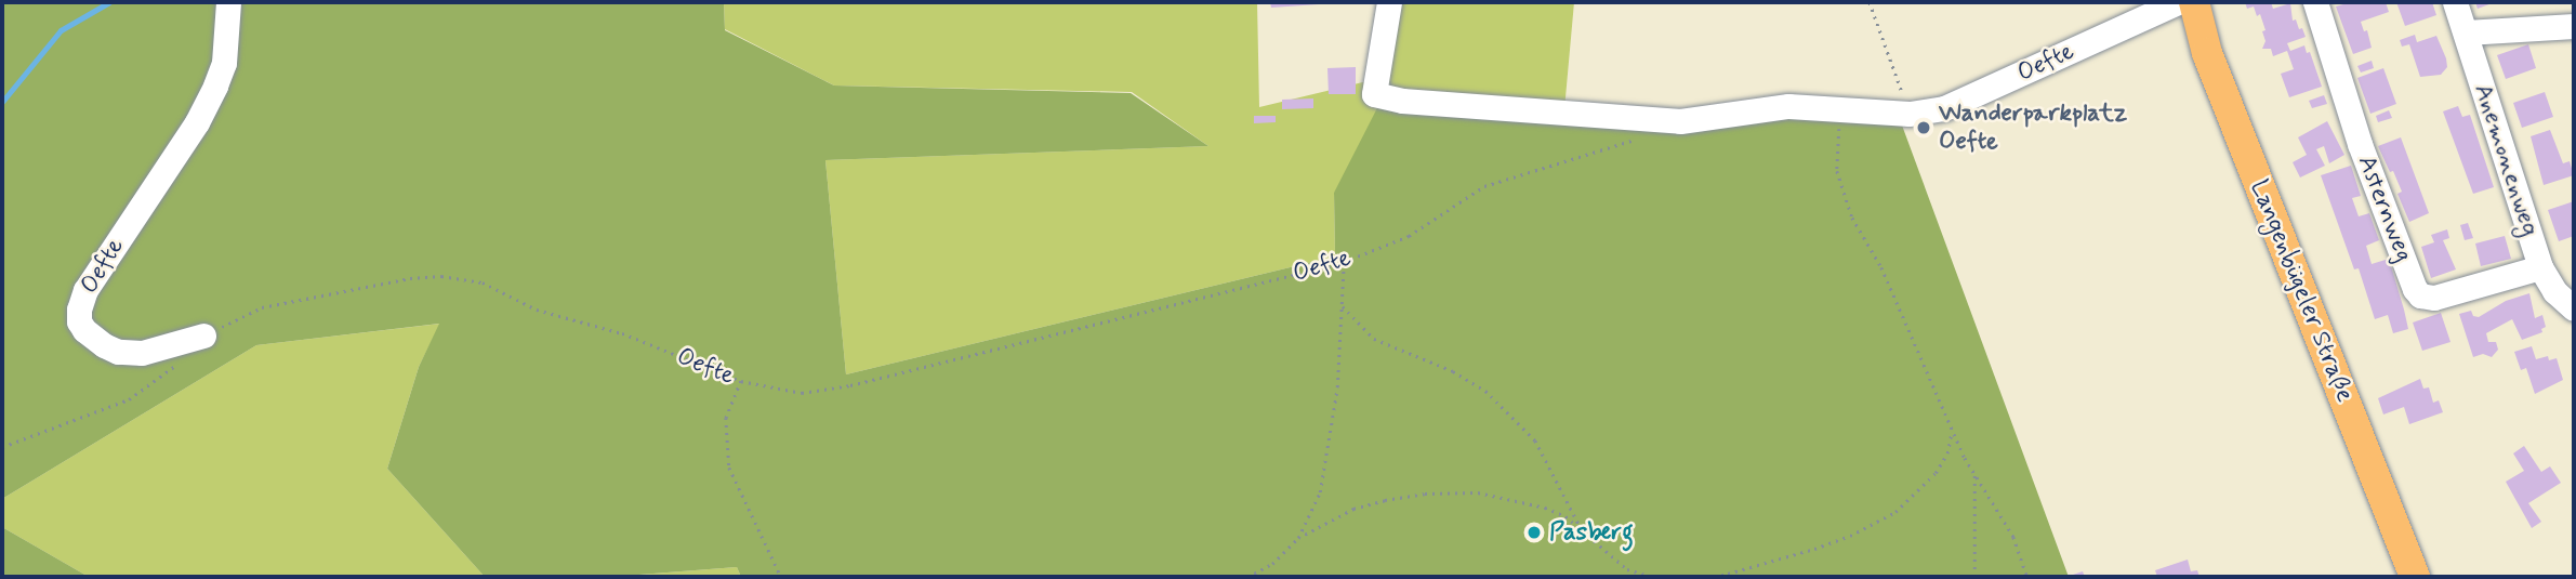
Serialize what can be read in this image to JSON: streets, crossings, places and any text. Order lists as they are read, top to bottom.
{
  "streets": {
    "main road": ["Langenbügeler Straße"],
    "street": ["Oefte", "Anemonenweg", "Asternweg"]
  },
  "crossings": [
    ["Anemonenweg", "Asternweg"]
  ],
  "places": ["Wanderparkplatz Oefte", "Pasberg"]
}
